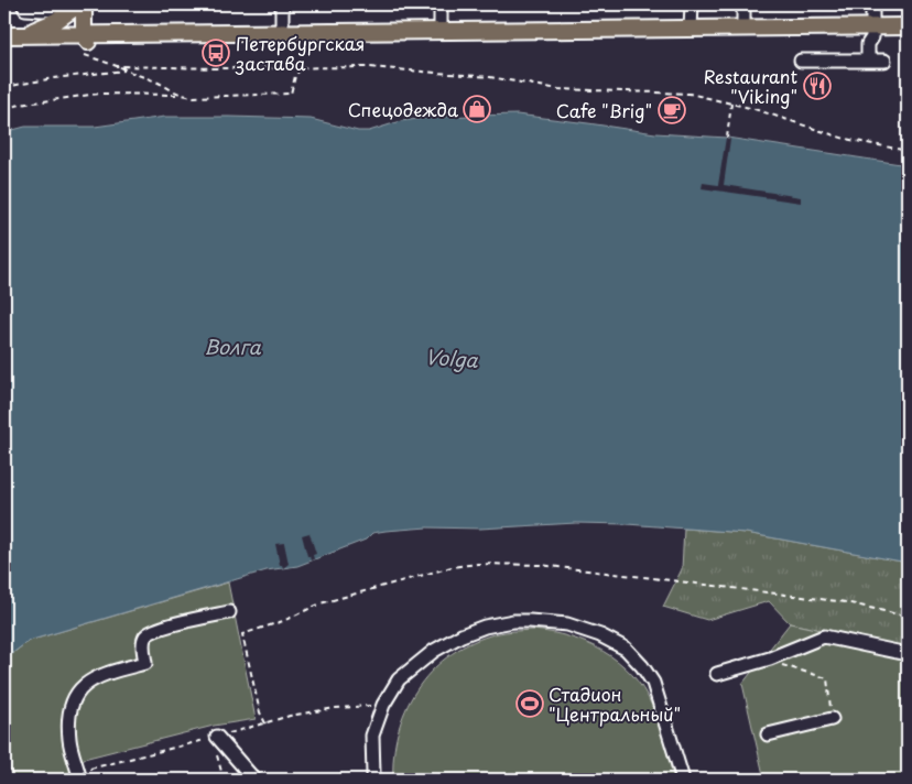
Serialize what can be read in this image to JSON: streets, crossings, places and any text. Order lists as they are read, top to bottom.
{
  "water": ["Волга", "Volga"],
  "places": {
    "bus stop": ["Петербургская застава"],
    "restaurant": ["Restaurant \"Viking\""],
    "shop": ["Спецодежда"],
    "cafe": ["Cafe \"Brig\""],
    "sports": ["Стадион \"Центральный\""]
  }
}
